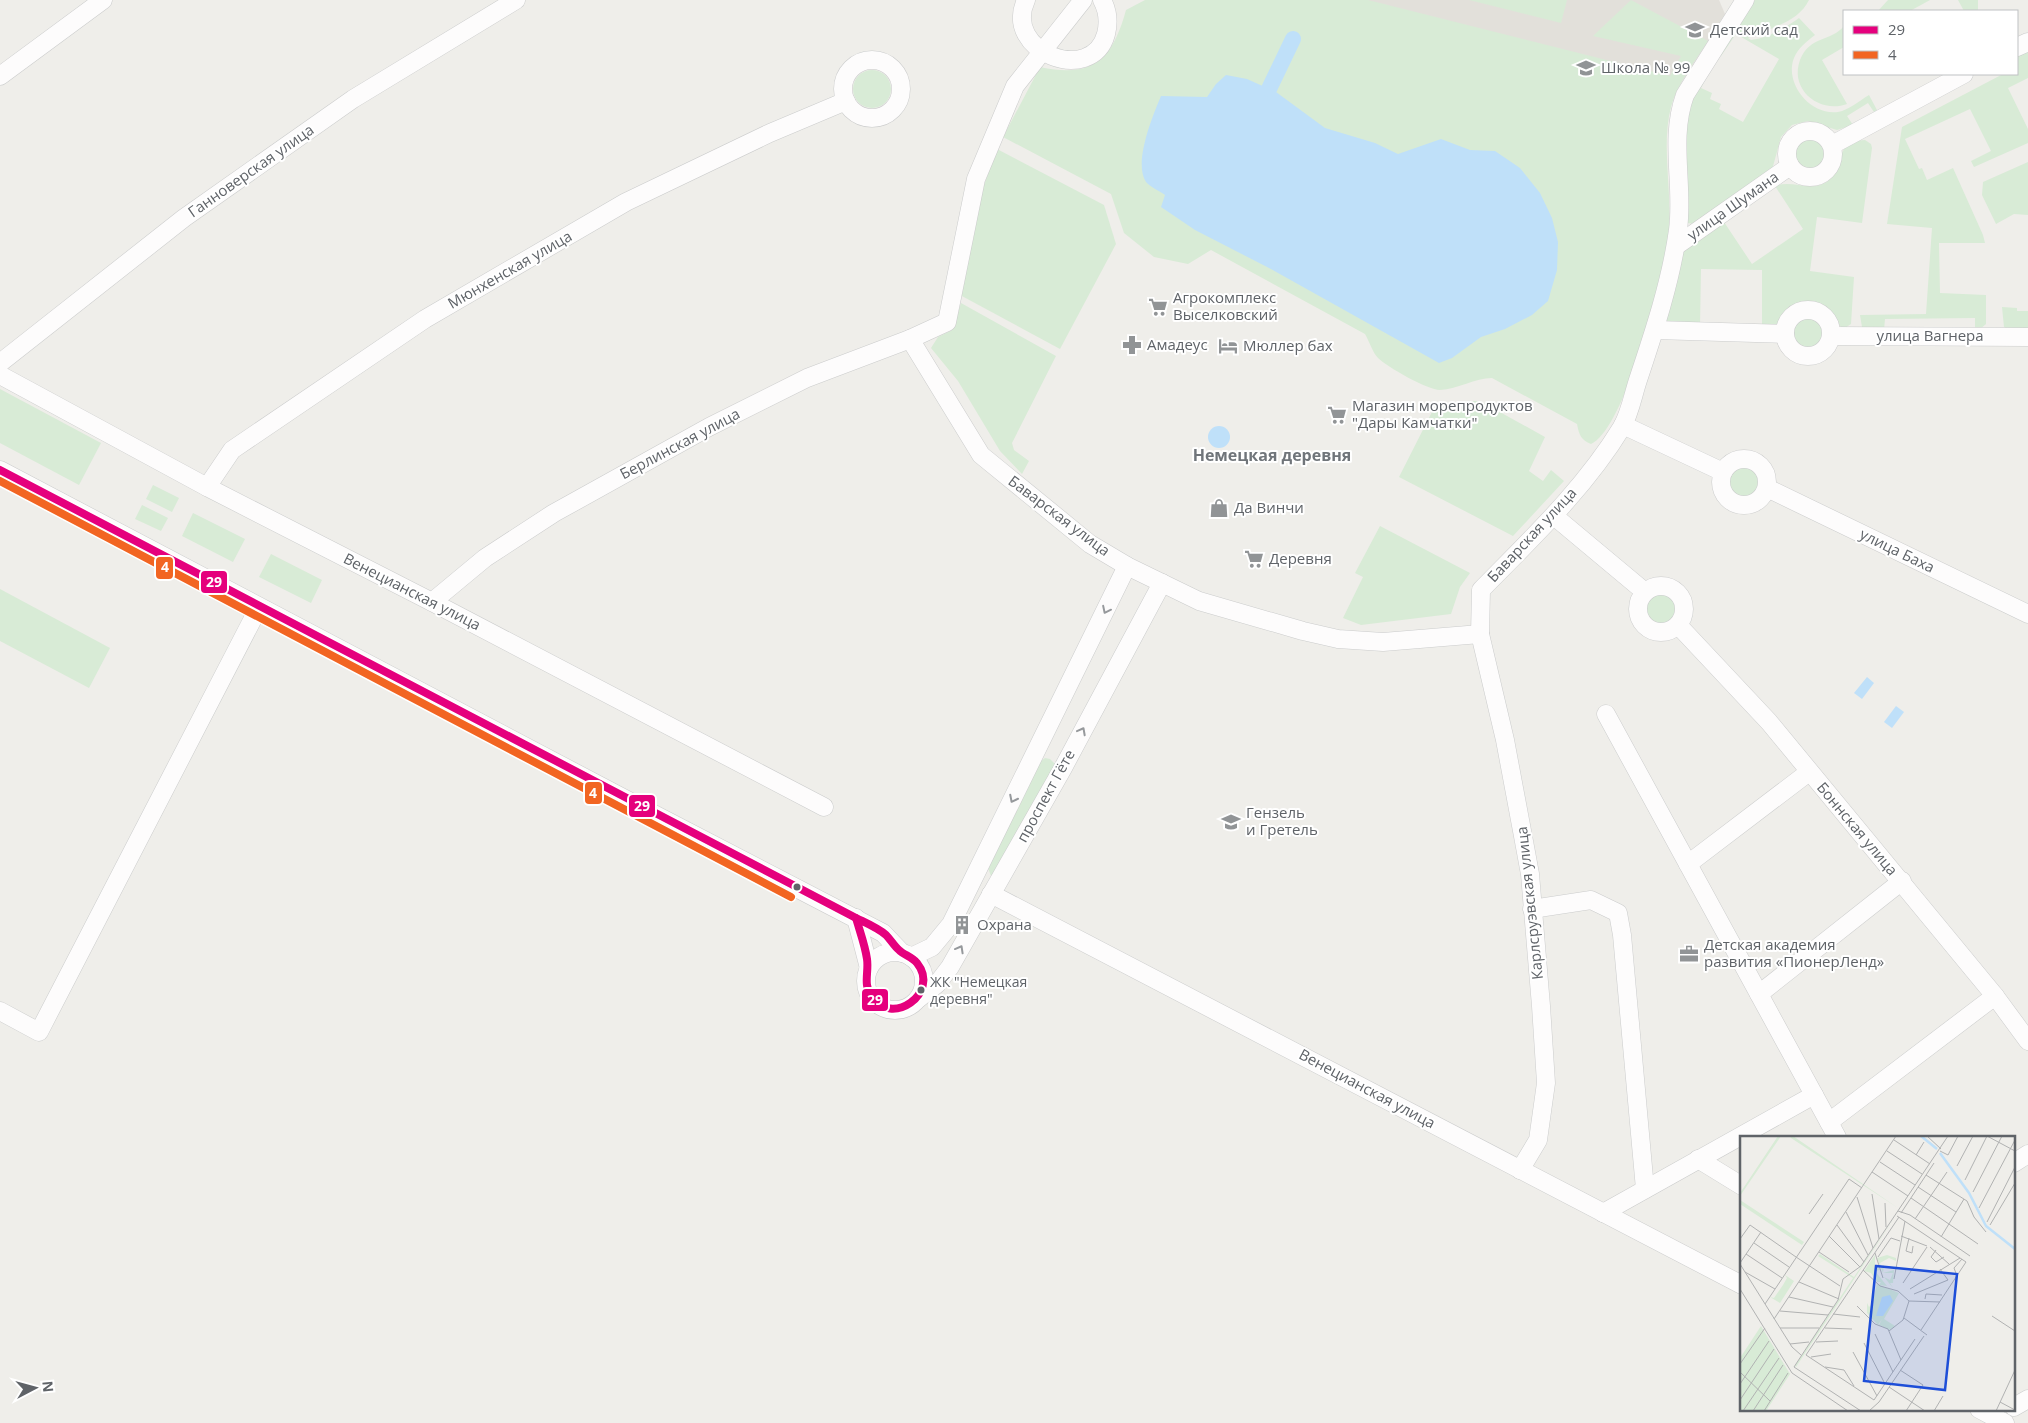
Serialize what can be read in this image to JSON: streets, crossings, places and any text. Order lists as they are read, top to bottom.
{
  "streets": {
    "street": [
      "Ганноверская улица",
      "улица Шумана",
      "Мюнхенская улица",
      "улица Вагнера",
      "Берлинская улица",
      "Баварская улица",
      "улица Баха",
      "Венецианская улица",
      "проспект Гёте",
      "Боннская улица",
      "Карлсруэвская улица"
    ]
  },
  "crossings": [
    ["улица Шумана", "Баварская улица"],
    ["Мюнхенская улица", "Венецианская улица"],
    ["Берлинская улица", "Баварская улица"],
    ["Берлинская улица", "Венецианская улица"],
    ["Баварская улица", "проспект Гёте"],
    ["Баварская улица", "Карлсруэвская улица"],
    ["Венецианская улица", "проспект Гёте"],
    ["Венецианская улица", "Карлсруэвская улица"]
  ],
  "districts": ["Немецкая деревня"],
  "places": {
    "school or university": ["Детский сад", "Школа № 99", "Гензель и Гретель"],
    "supermarket": ["Агрокомплекс Выселковский", "Магазин морепродуктов \"Дары Камчатки\"", "Деревня"],
    "pharmacy": ["Амадеус"],
    "hotel": ["Мюллер бах"],
    "shop": ["Да Винчи"],
    "building": ["Охрана"],
    "office": ["Детская академия развития «ПионерЛенд»"],
    "other": ["ЖК \"Немецкая деревня\""]
  },
  "lines": ["transit line 29", "transit line 4"],
  "legend": ["29", "4"],
  "north": "right"
}
